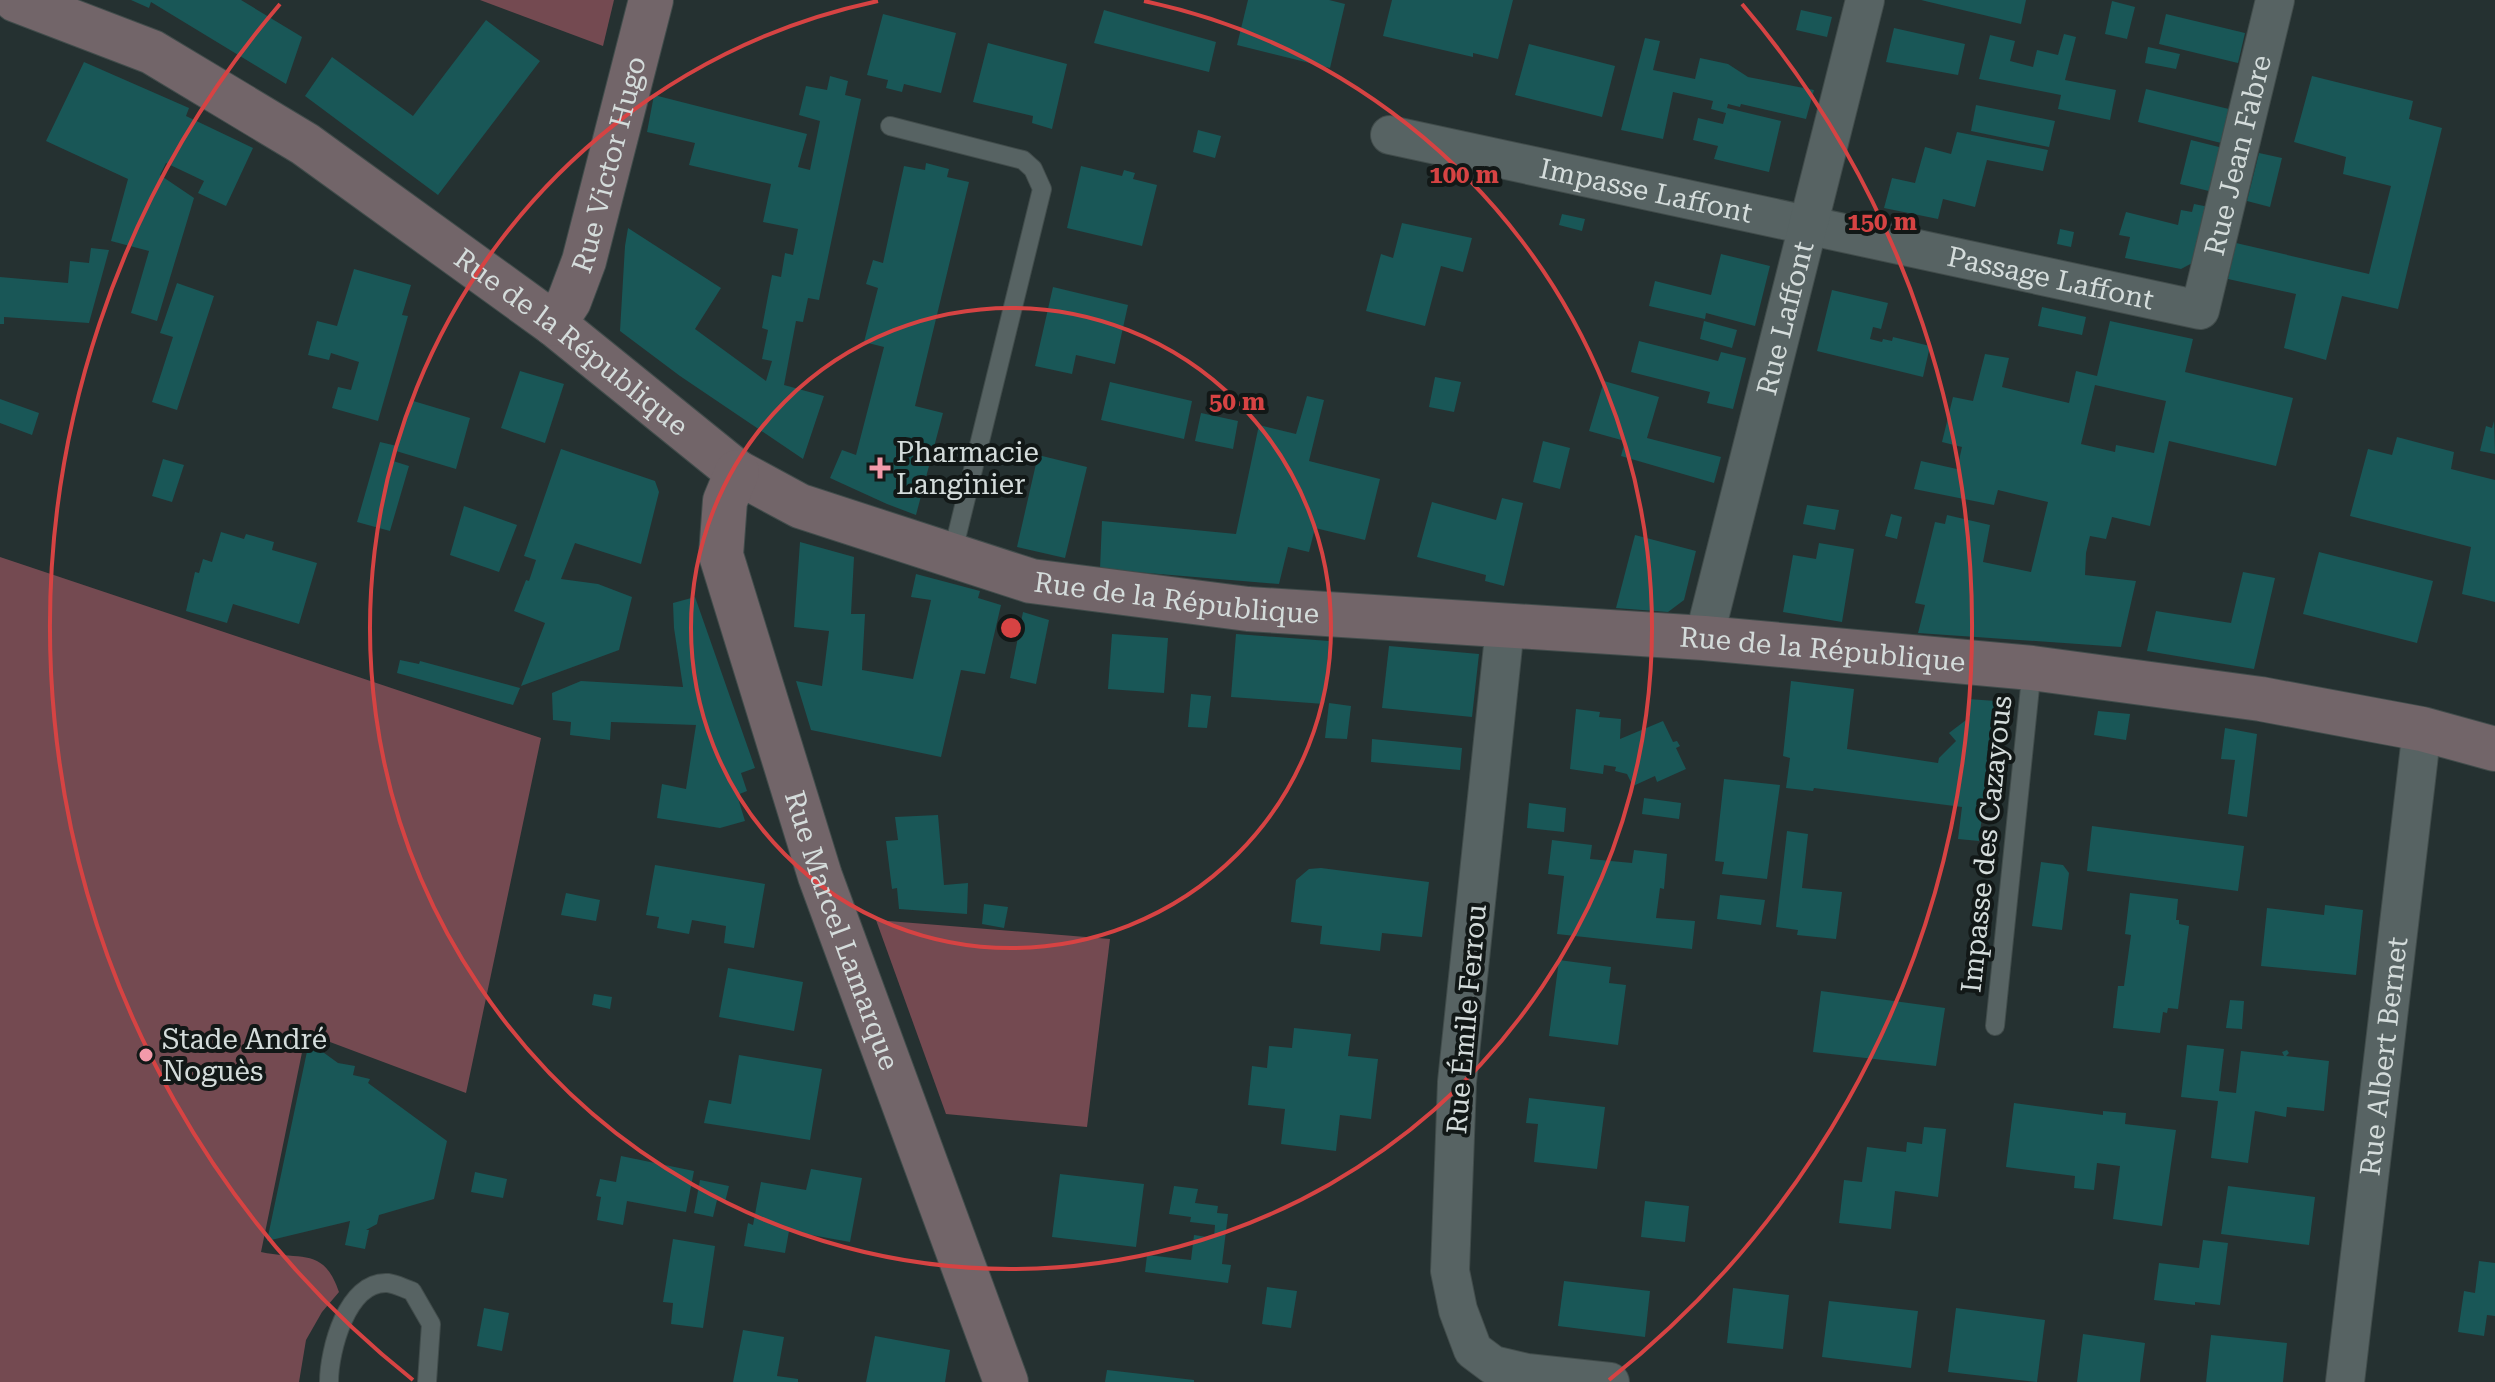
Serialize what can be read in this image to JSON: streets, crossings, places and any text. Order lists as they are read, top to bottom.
{
  "streets": {
    "street": [
      "Rue Jean Fabre",
      "Rue Victor Hugo",
      "Impasse Laffont",
      "Passage Laffont",
      "Rue Laffont",
      "Rue de la République",
      "Rue Marcel Lamarque",
      "Rue Émile Ferrou",
      "Rue Albert Bernet"
    ],
    "lane": ["Impasse des Cazayous"]
  },
  "crossings": [
    ["Rue Jean Fabre", "Passage Laffont"],
    ["Rue Victor Hugo", "Rue de la République"],
    ["Impasse Laffont", "Passage Laffont"],
    ["Impasse Laffont", "Rue Laffont"],
    ["Passage Laffont", "Rue Laffont"],
    ["Rue Laffont", "Rue de la République"],
    ["Rue de la République", "Impasse des Cazayous"],
    ["Rue de la République", "Rue Marcel Lamarque"],
    ["Rue de la République", "Rue Émile Ferrou"],
    ["Rue de la République", "Rue Albert Bernet"]
  ],
  "places": {
    "health": ["Pharmacie Langinier"],
    "other": ["Stade André Noguès"]
  },
  "rings": ["100 m", "150 m", "50 m"]
}
